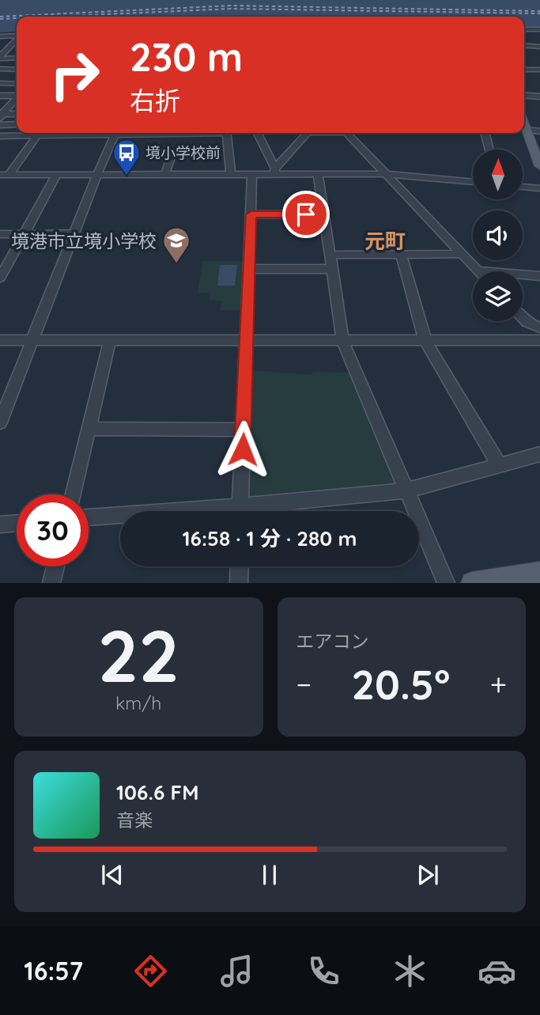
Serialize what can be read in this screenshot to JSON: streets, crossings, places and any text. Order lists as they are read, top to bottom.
{
  "districts": ["元町"],
  "places": {
    "bus stop": ["境小学校前"],
    "school or university": ["境港市立境小学校"]
  },
  "north": "top",
  "page": {
    "turn": ["230 m", "右折"],
    "limit": "30",
    "trip": "16:58 · 1 分 · 280 m",
    "tile": [
      ["22", "km/h"],
      "エアコン"
    ],
    "heat": ["−", "20.5°", "+"],
    "song": ["106.6 FM", "音楽"],
    "tabs": "16:57"
  }
}
